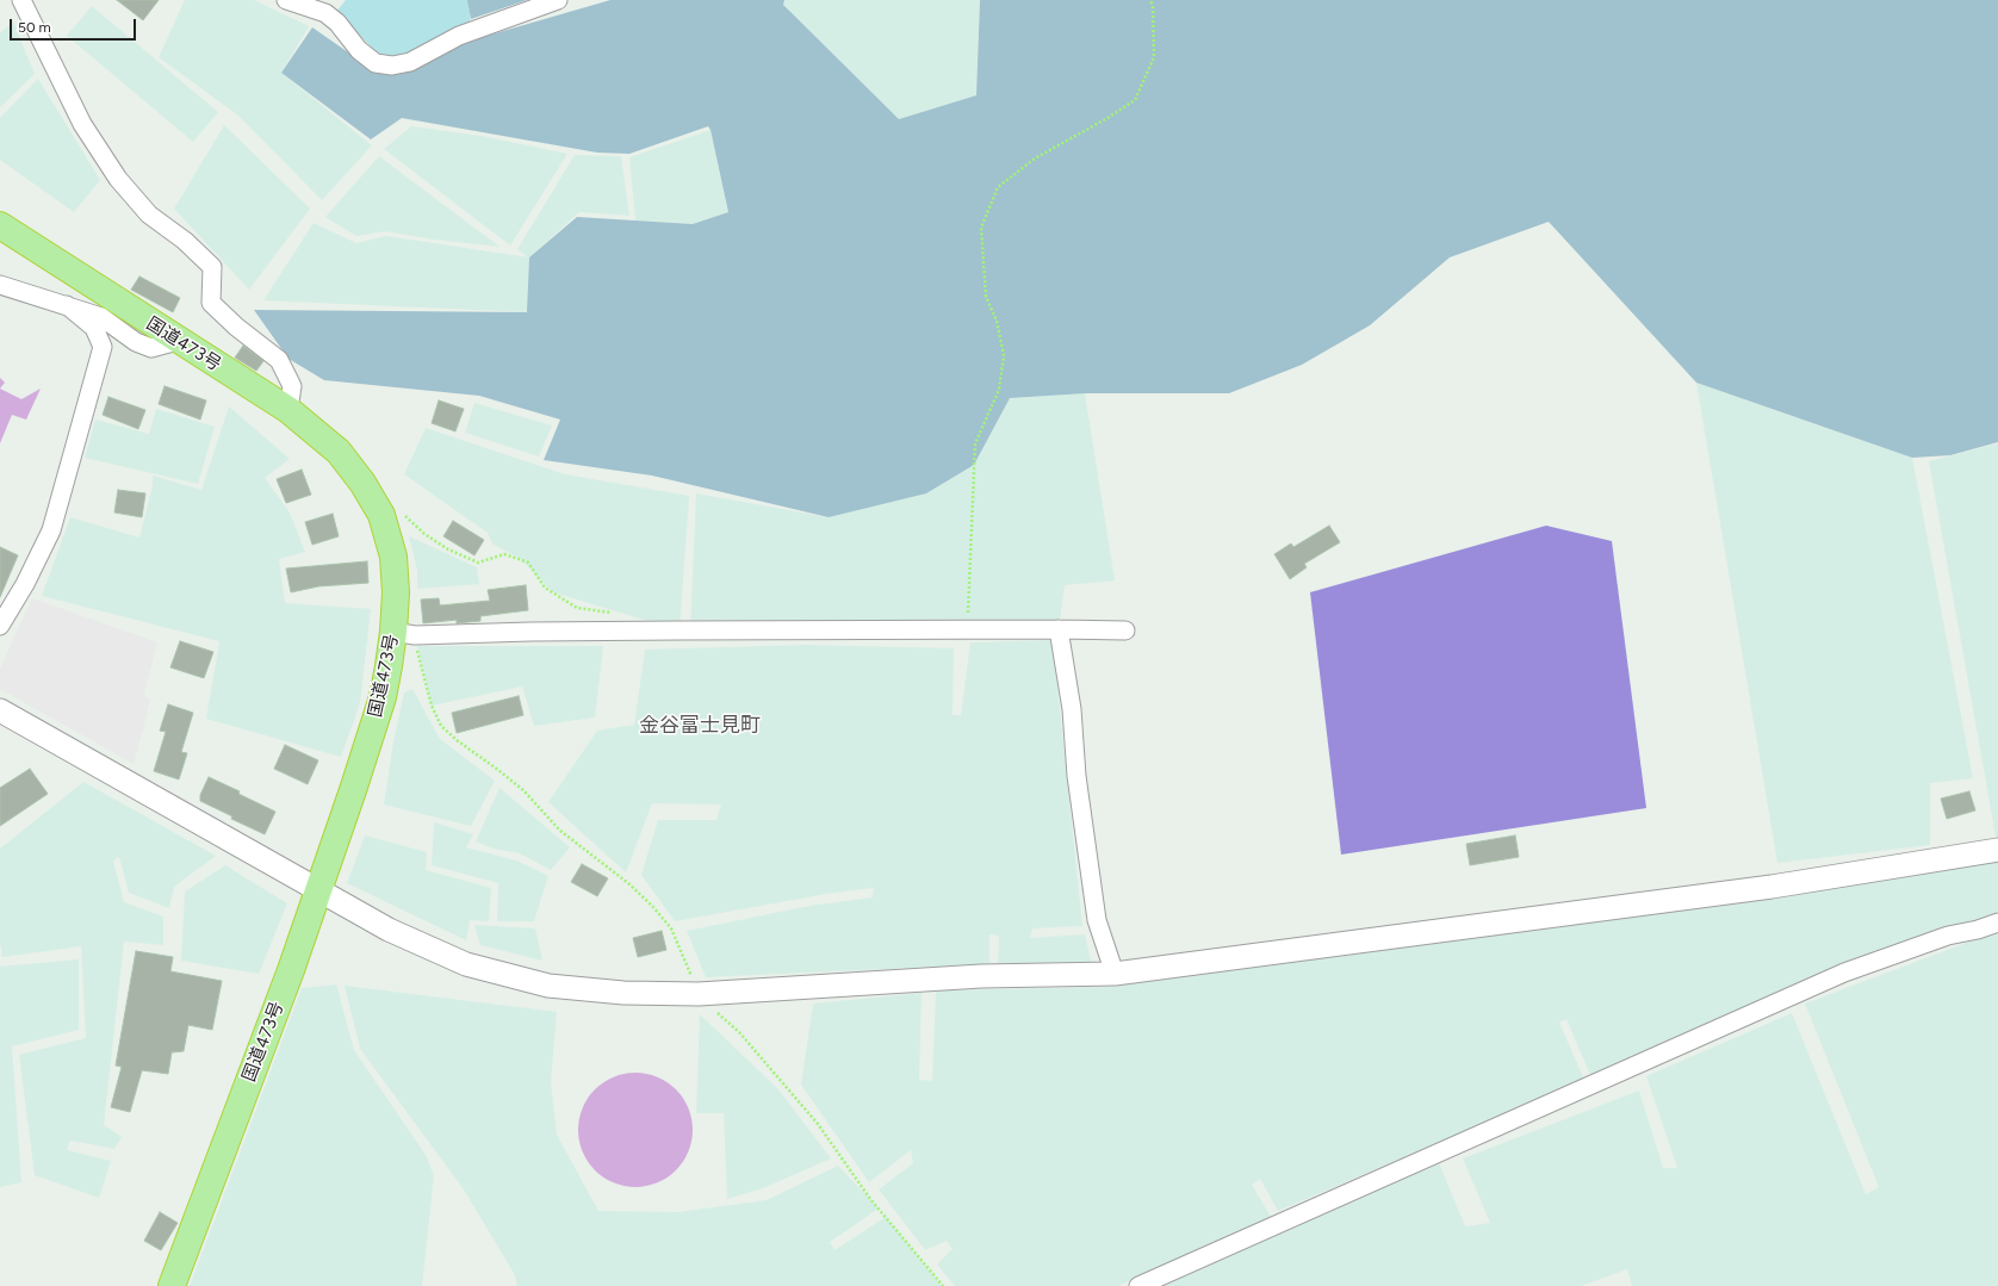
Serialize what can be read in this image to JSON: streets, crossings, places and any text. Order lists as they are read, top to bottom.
{
  "streets": {
    "highway": ["国道473号"]
  },
  "districts": ["金谷富士見町"],
  "scale_bar": "50 m"
}
